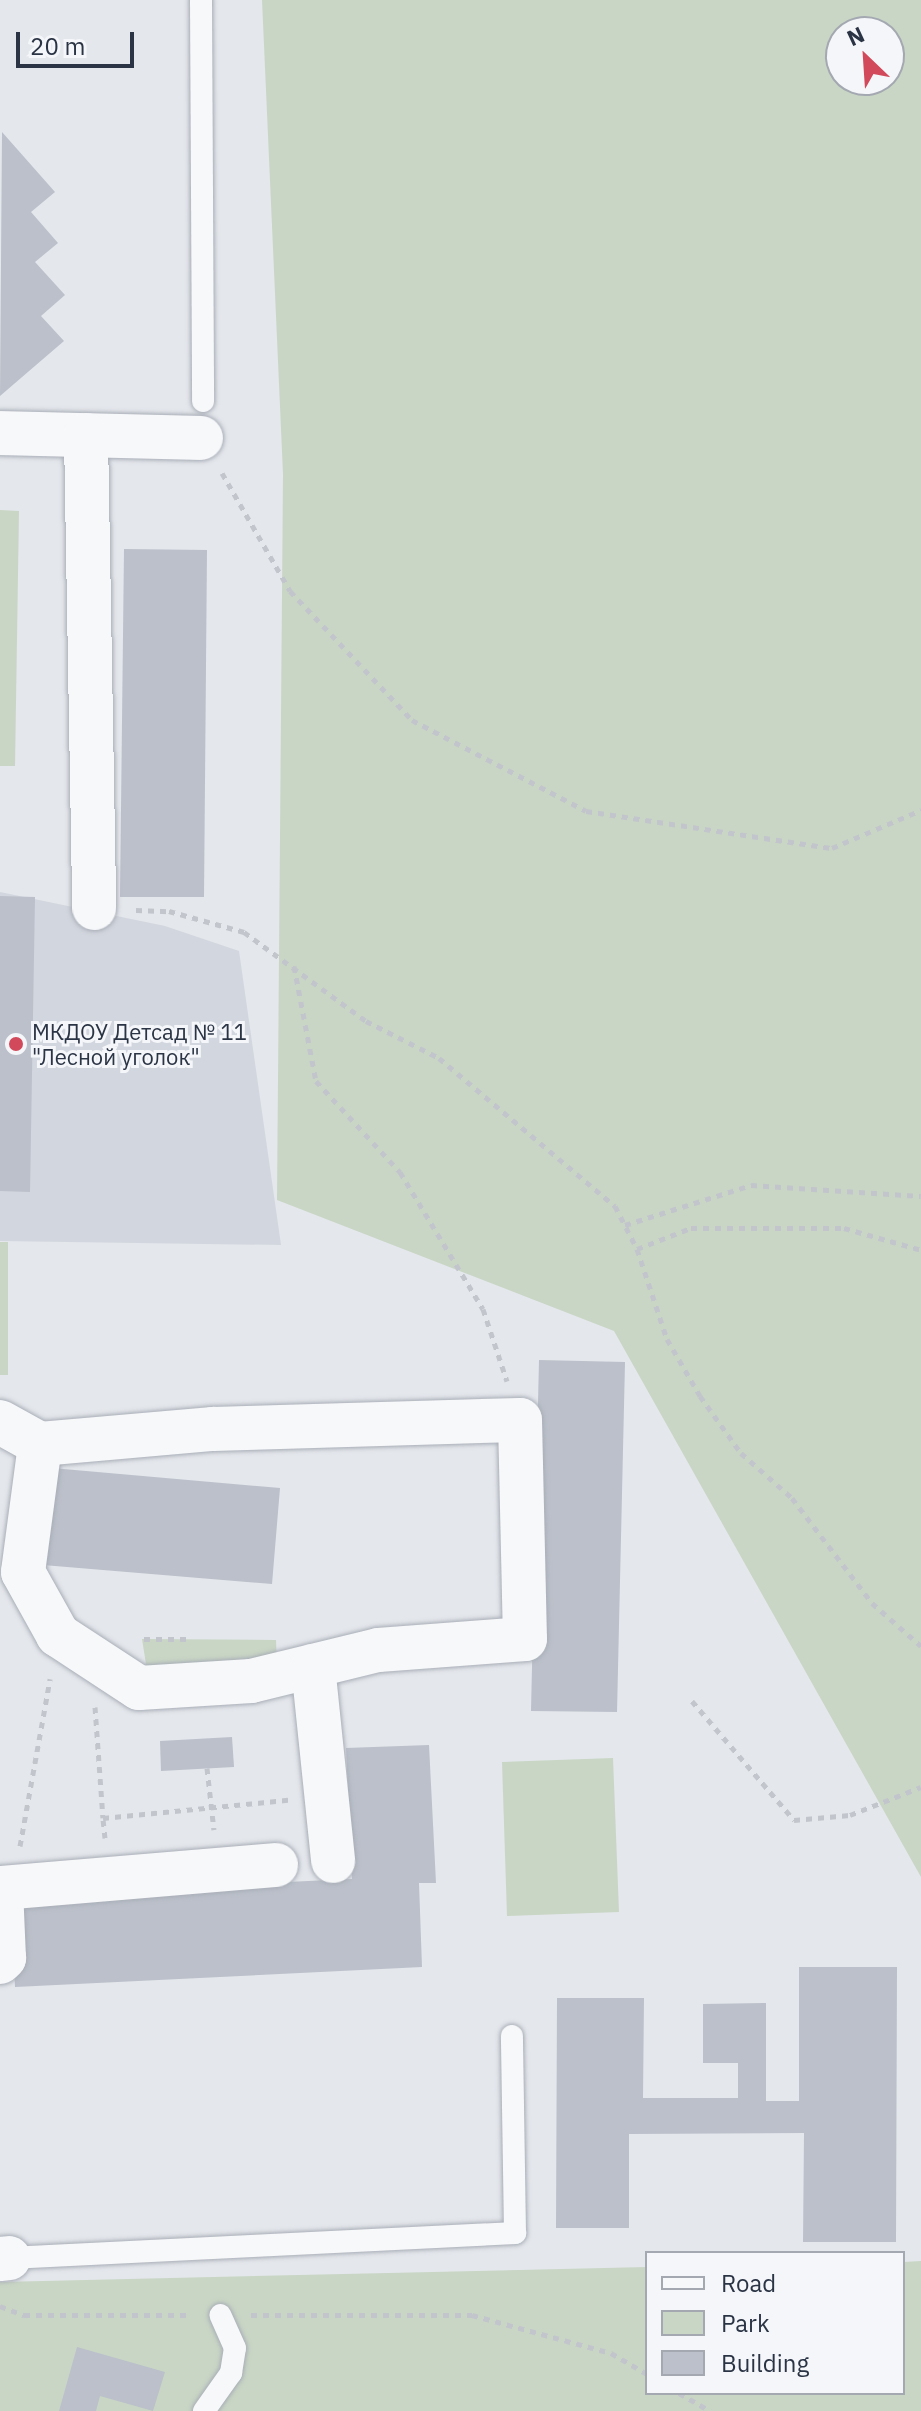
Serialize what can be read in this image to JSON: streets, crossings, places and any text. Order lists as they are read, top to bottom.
{
  "places": ["МКДОУ Детсад № 11 \"Лесной уголок\""],
  "legend": ["Road", "Park", "Building"],
  "scale_bar": "20 m",
  "north": "top left"
}
